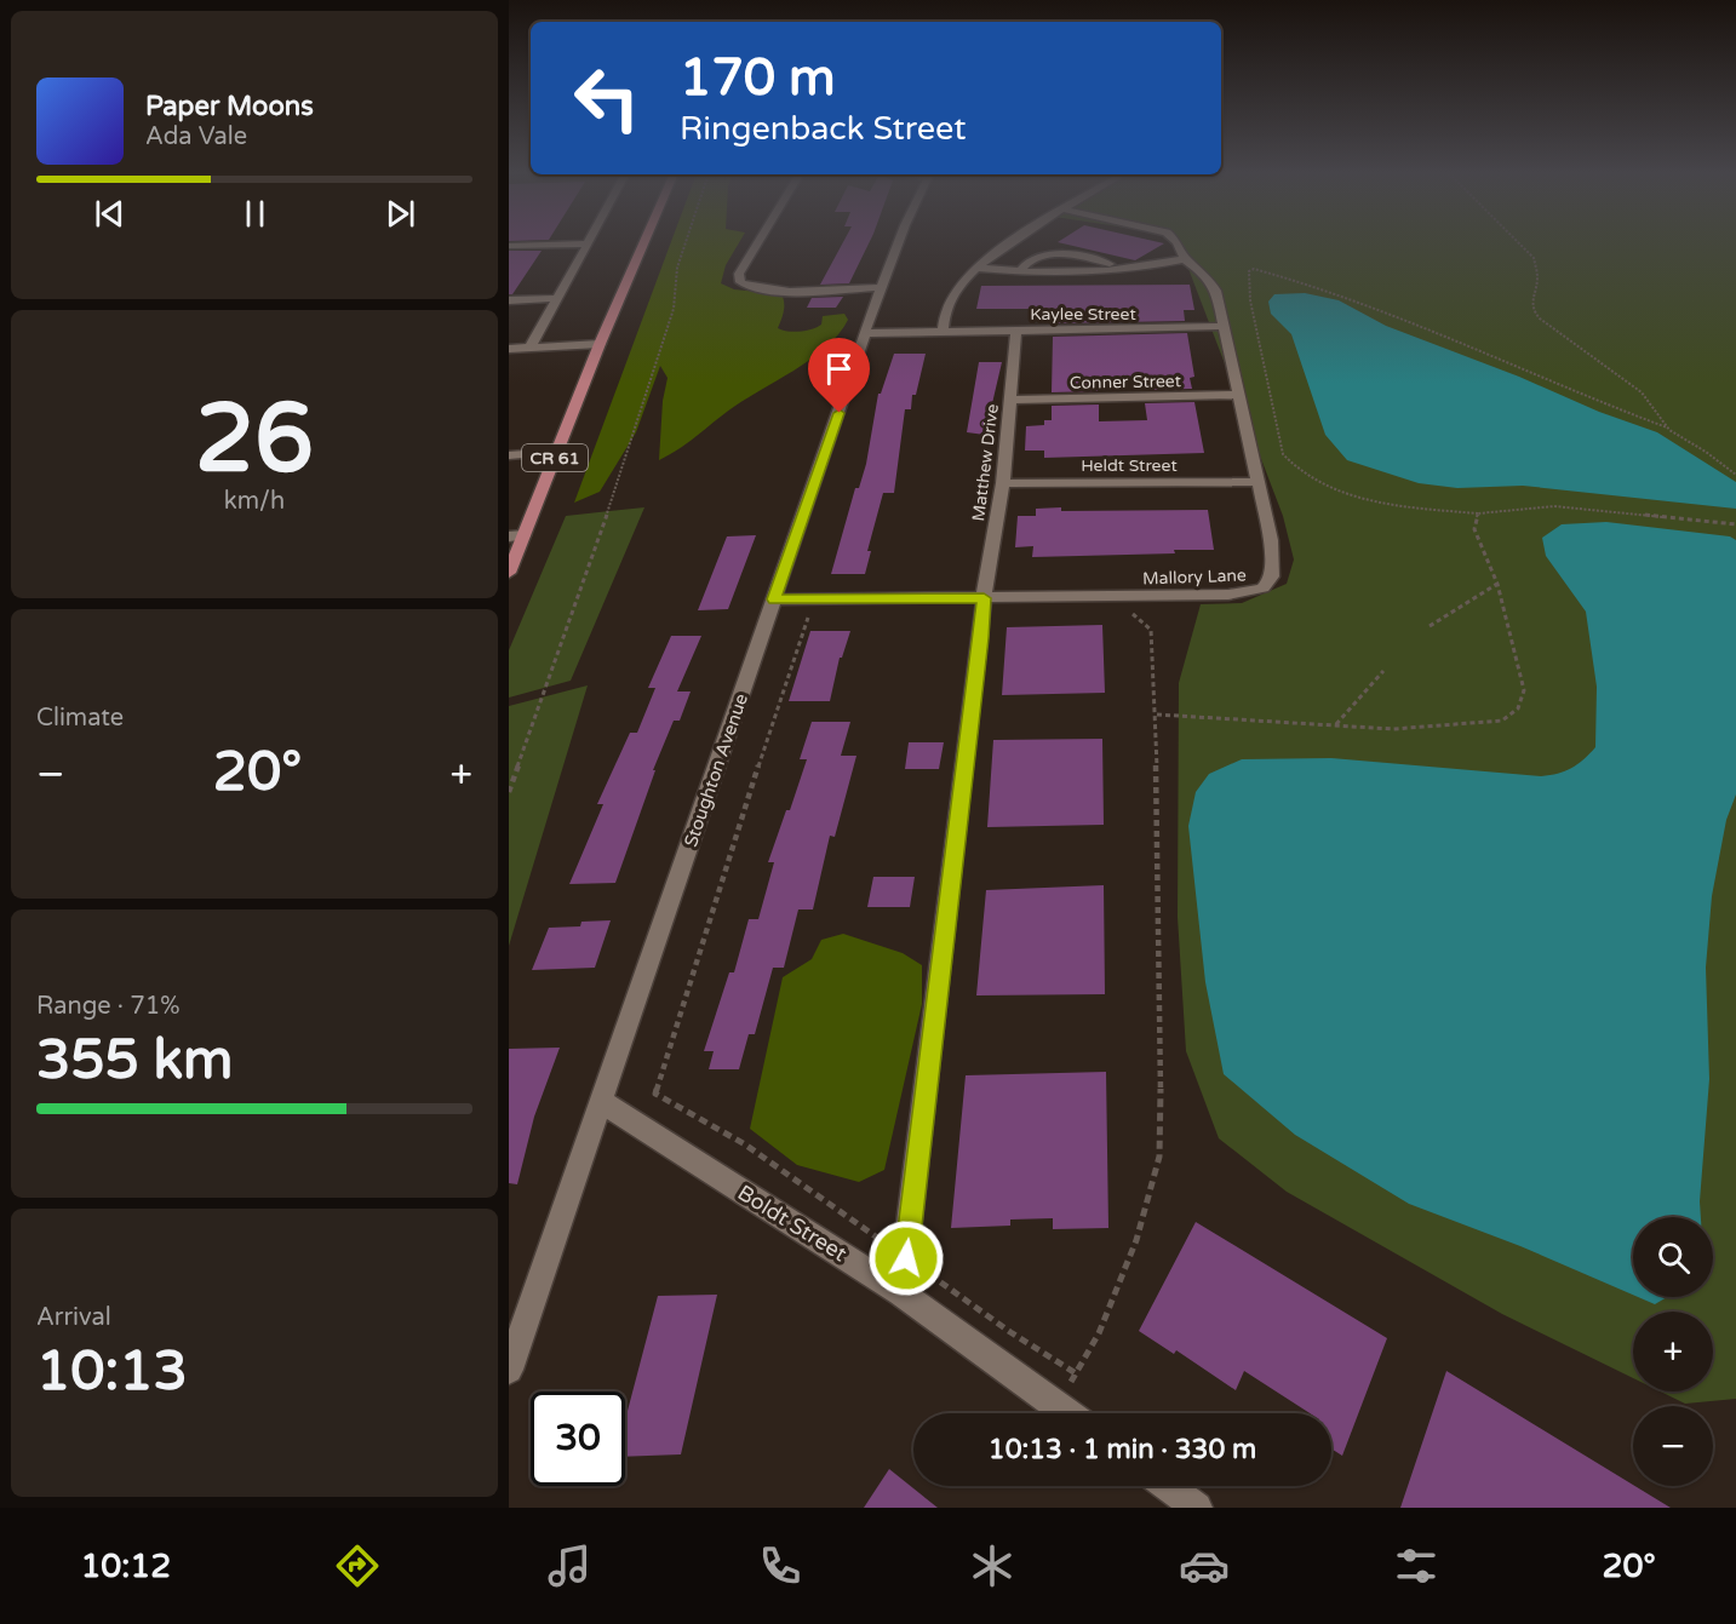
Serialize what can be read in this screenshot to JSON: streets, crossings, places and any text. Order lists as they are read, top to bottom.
{
  "streets": {
    "main road": ["CR 61"],
    "street": [
      "Kaylee Street",
      "Conner Street",
      "Matthew Drive",
      "Heldt Street",
      "Mallory Lane",
      "Stoughton Avenue",
      "Boldt Street"
    ]
  },
  "crossings": [
    ["Kaylee Street", "Matthew Drive"],
    ["Kaylee Street", "Mallory Lane"],
    ["Kaylee Street", "Stoughton Avenue"],
    ["Conner Street", "Matthew Drive"],
    ["Conner Street", "Mallory Lane"],
    ["Matthew Drive", "Heldt Street"],
    ["Matthew Drive", "Mallory Lane"],
    ["Matthew Drive", "Boldt Street"],
    ["Heldt Street", "Mallory Lane"],
    ["Stoughton Avenue", "Boldt Street"]
  ],
  "page": {
    "turn": ["170 m", "Ringenback Street"],
    "song": ["Paper Moons", "Ada Vale"],
    "tile": [
      ["26", "km/h"],
      "Climate",
      ["Range · 71%", "355 km"],
      ["Arrival", "10:13"]
    ],
    "heat": ["−", "20°", "+"],
    "map_buttons": ["+", "−"],
    "limit": "30",
    "trip": "10:13 · 1 min · 330 m",
    "tabs": ["10:12", "20°"]
  }
}
